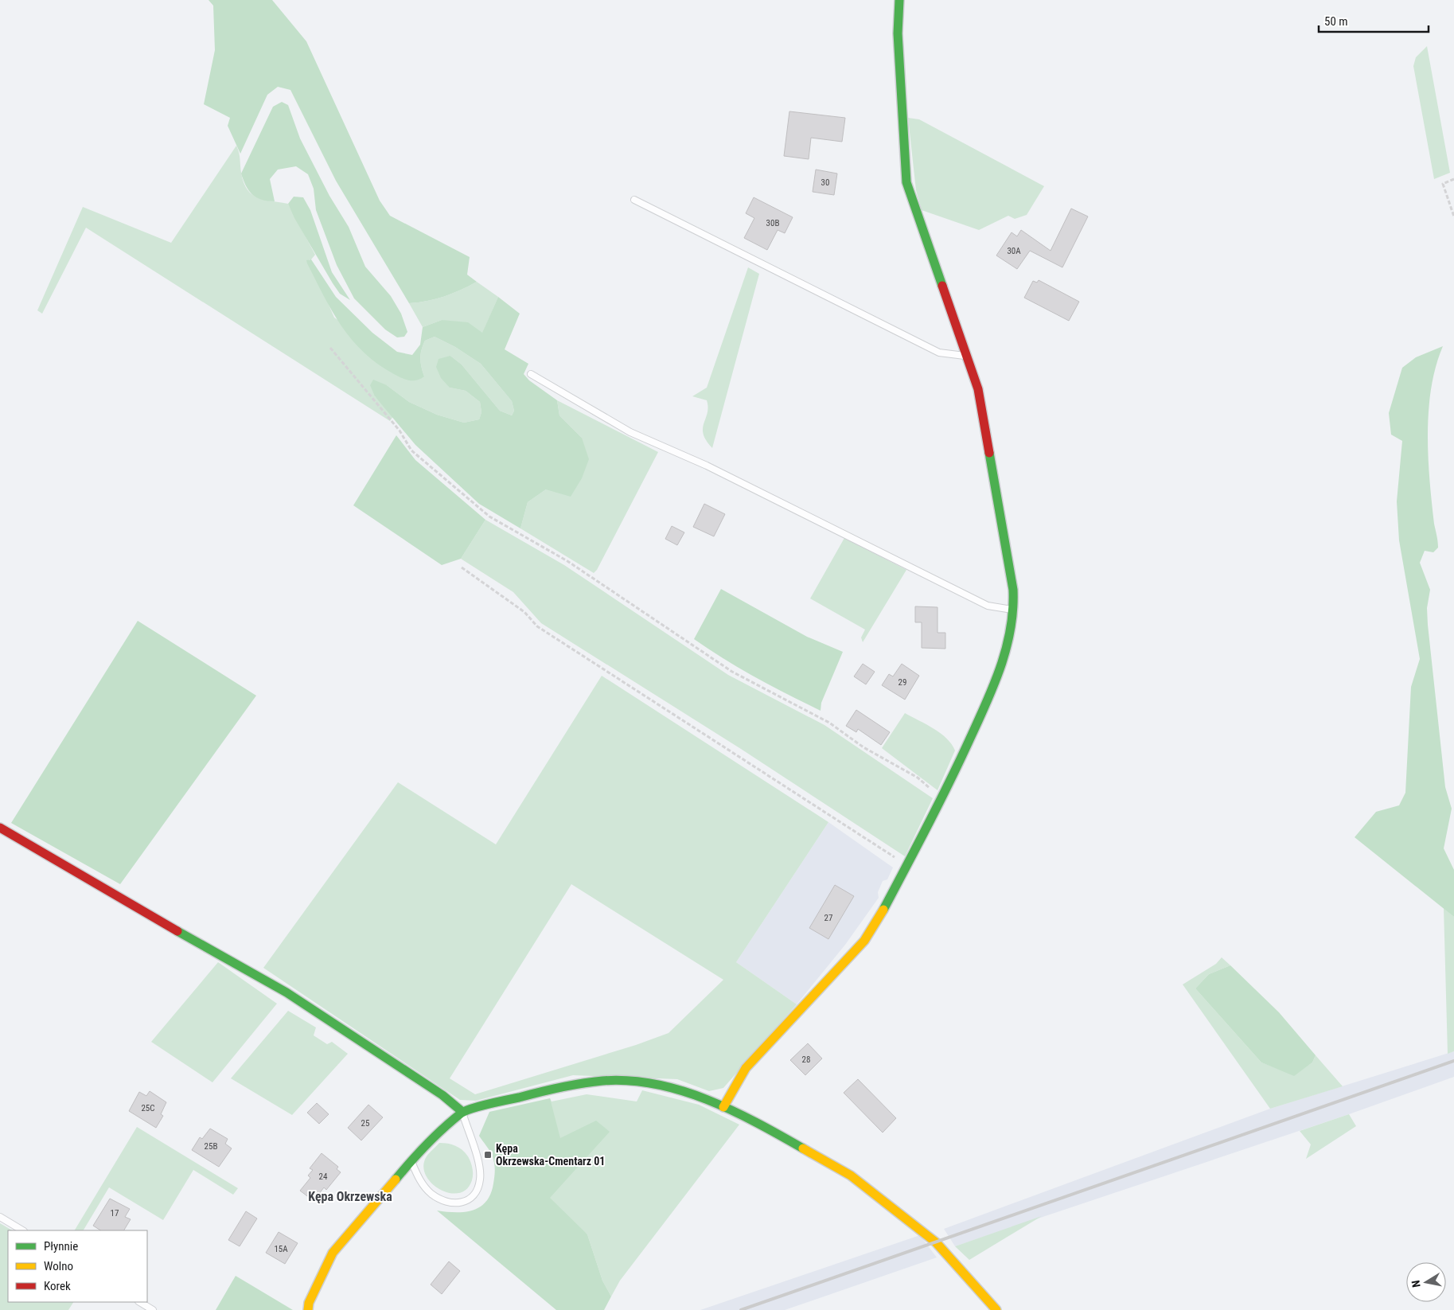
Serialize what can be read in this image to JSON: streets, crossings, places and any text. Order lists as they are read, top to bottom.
{
  "districts": ["Kępa Okrzewska"],
  "places": {
    "transit": ["Kępa Okrzewska-Cmentarz 01"]
  },
  "house_numbers": [
    "30",
    "30B",
    "30A",
    "29",
    "27",
    "28",
    "25C",
    "25",
    "25B",
    "24",
    "17",
    "15A"
  ],
  "legend": ["Płynnie", "Wolno", "Korek"],
  "scale_bar": "50 m",
  "north": "left"
}
